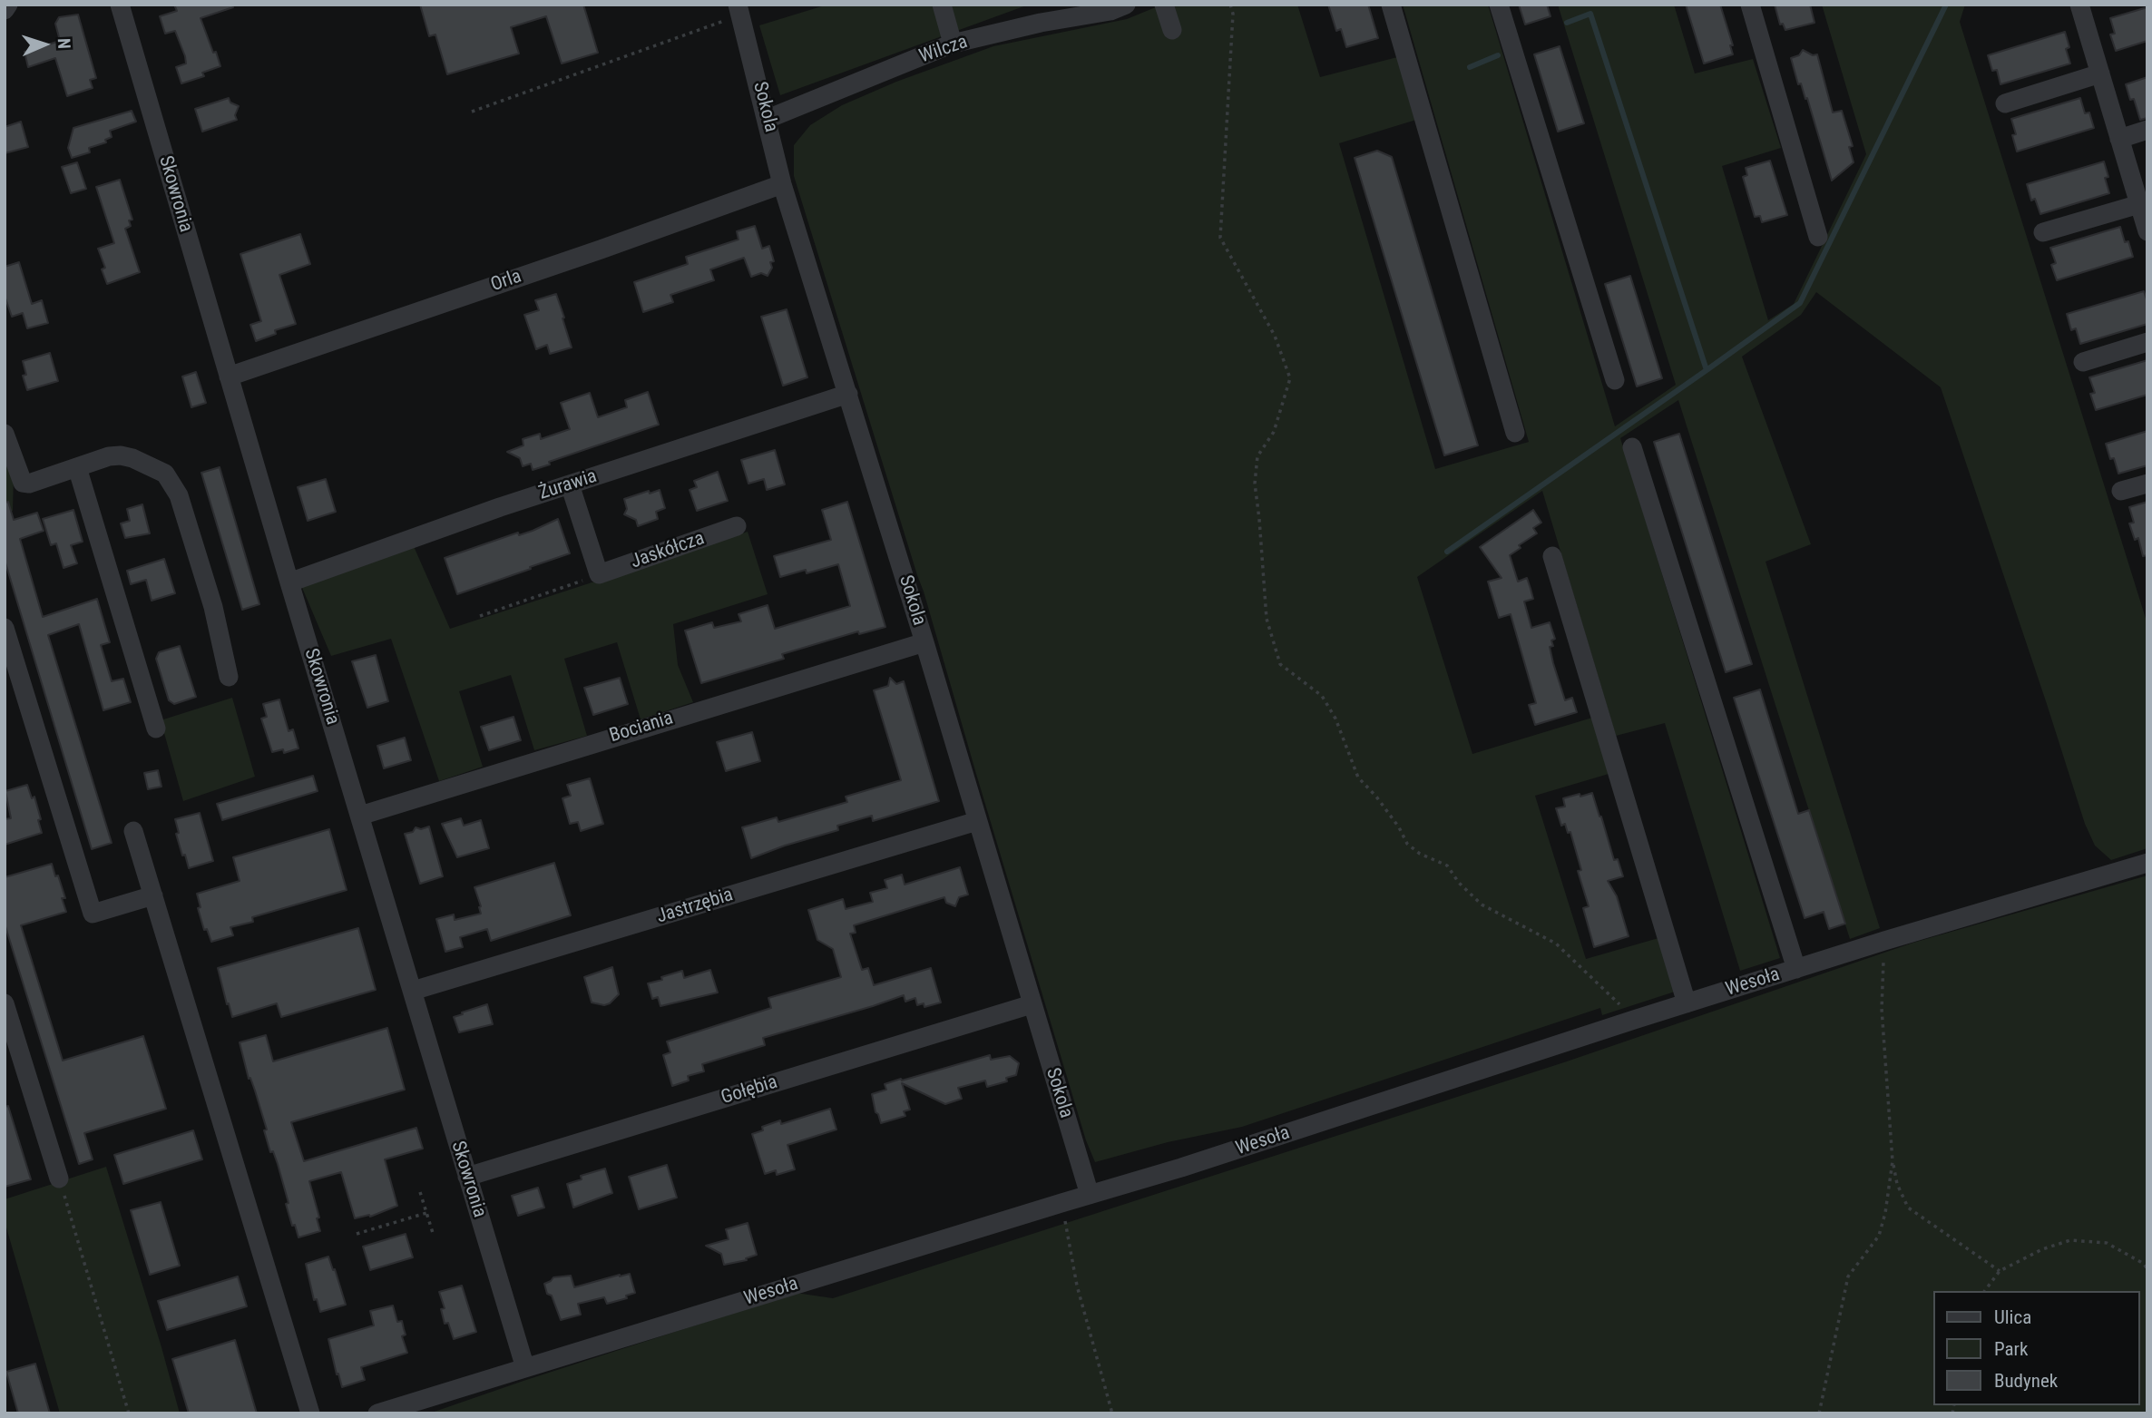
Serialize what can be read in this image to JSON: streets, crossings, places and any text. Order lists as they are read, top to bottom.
{
  "streets": {
    "street": [
      "Wilcza",
      "Sokola",
      "Skowronia",
      "Orla",
      "Żurawia",
      "Jaskółcza",
      "Bociania",
      "Jastrzębia",
      "Wesoła",
      "Gołębia"
    ]
  },
  "crossings": [
    ["Wilcza", "Sokola"],
    ["Sokola", "Orla"],
    ["Sokola", "Żurawia"],
    ["Sokola", "Bociania"],
    ["Sokola", "Jastrzębia"],
    ["Sokola", "Wesoła"],
    ["Sokola", "Gołębia"],
    ["Skowronia", "Orla"],
    ["Skowronia", "Żurawia"],
    ["Skowronia", "Bociania"],
    ["Skowronia", "Jastrzębia"],
    ["Skowronia", "Wesoła"],
    ["Skowronia", "Gołębia"]
  ],
  "legend": ["Ulica", "Park", "Budynek"],
  "north": "right"
}
